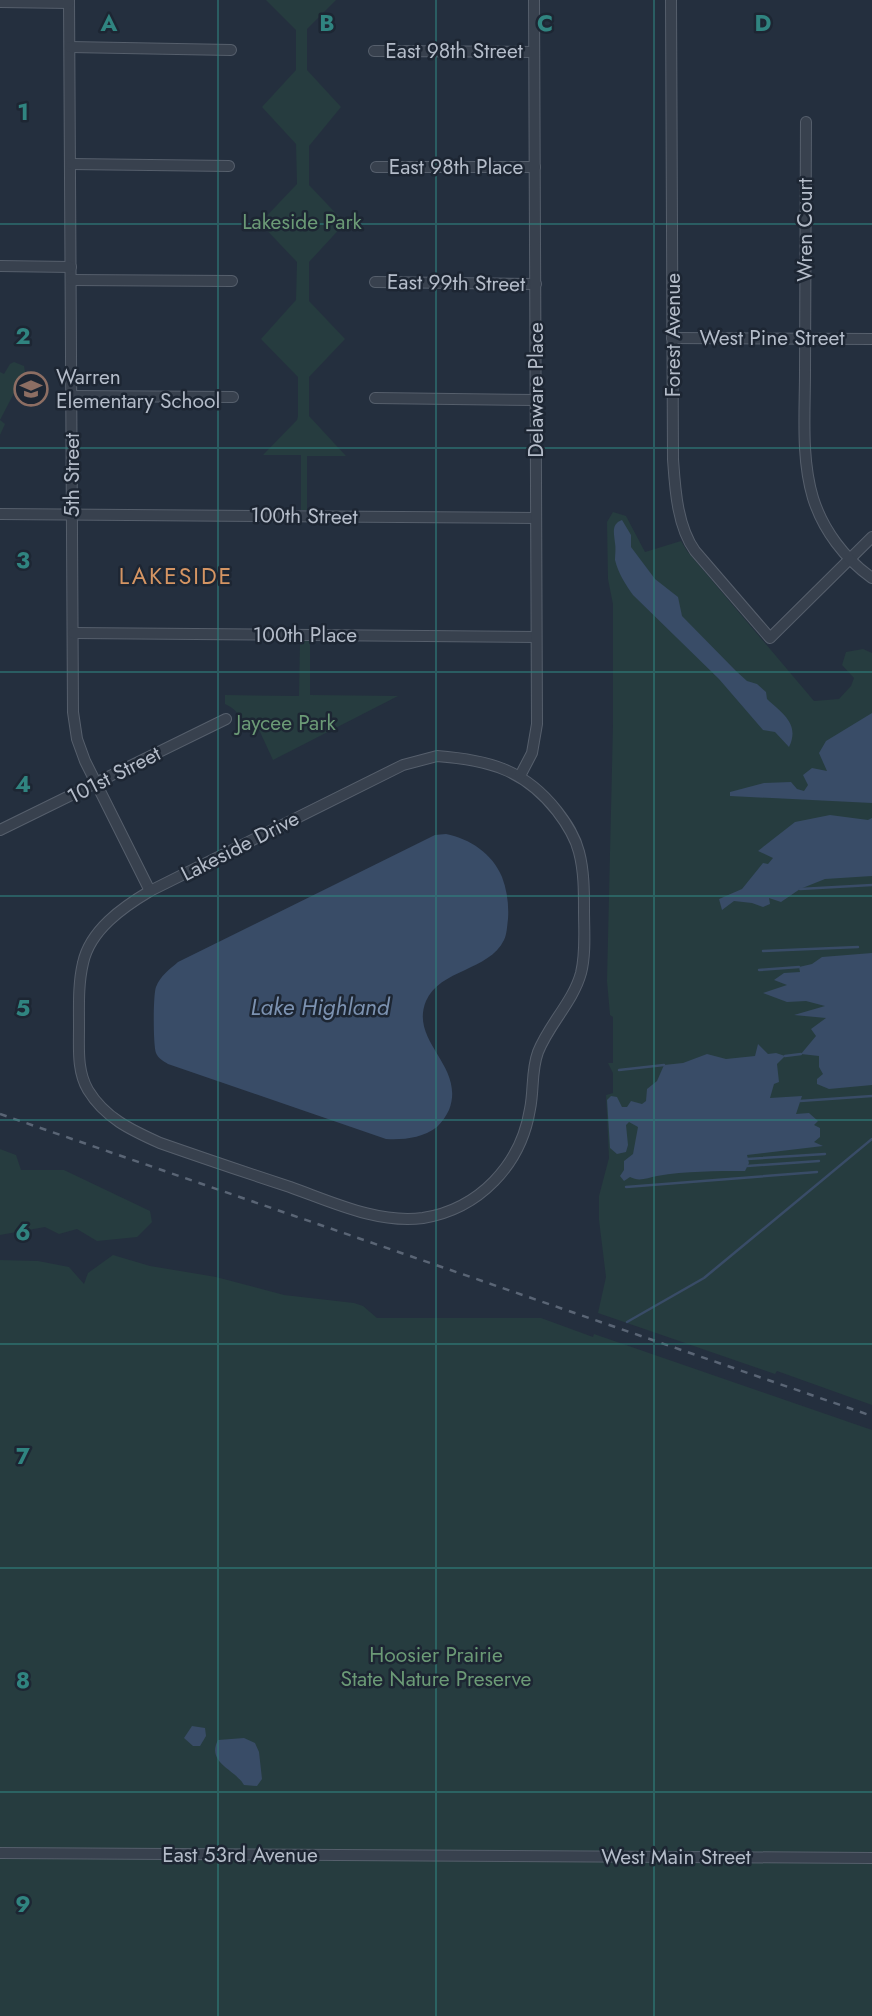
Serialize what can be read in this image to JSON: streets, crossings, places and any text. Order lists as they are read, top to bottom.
{
  "streets": {
    "street": [
      "East 98th Street",
      "East 98th Place",
      "Wren Court",
      "East 99th Street",
      "Forest Avenue",
      "West Pine Street",
      "Delaware Place",
      "5th Street",
      "100th Street",
      "100th Place",
      "101st Street",
      "Lakeside Drive",
      "East 53rd Avenue",
      "West Main Street"
    ]
  },
  "crossings": [
    ["East 98th Street", "Delaware Place"],
    ["East 98th Place", "Delaware Place"],
    ["Wren Court", "Forest Avenue"],
    ["Wren Court", "West Pine Street"],
    ["East 99th Street", "Delaware Place"],
    ["Forest Avenue", "West Pine Street"],
    ["Delaware Place", "100th Street"],
    ["Delaware Place", "100th Place"],
    ["Delaware Place", "Lakeside Drive"],
    ["5th Street", "100th Street"],
    ["5th Street", "100th Place"],
    ["5th Street", "101st Street"],
    ["5th Street", "Lakeside Drive"],
    ["East 53rd Avenue", "West Main Street"]
  ],
  "districts": ["LAKESIDE"],
  "water": ["Lake Highland"],
  "parks": ["Lakeside Park", "Jaycee Park", "Hoosier Prairie State Nature Preserve"],
  "places": {
    "school or university": ["Warren Elementary School"]
  },
  "grid": {
    "columns": [
      "A",
      "B",
      "C",
      "D"
    ],
    "rows": [
      "1",
      "2",
      "3",
      "4",
      "5",
      "6",
      "7",
      "8",
      "9"
    ]
  }
}
